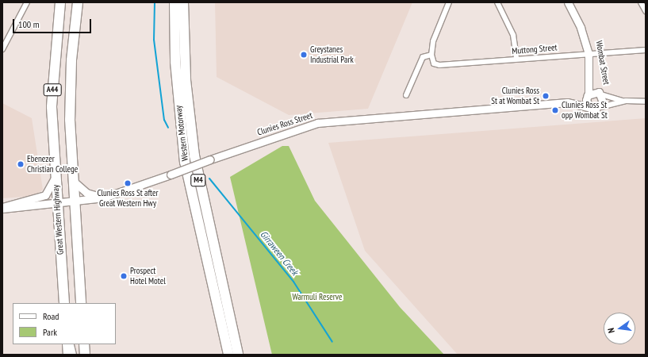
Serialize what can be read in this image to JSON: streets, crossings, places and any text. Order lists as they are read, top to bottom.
{
  "streets": {
    "highway": [
      "A44",
      "Western Motorway",
      "M4",
      "Great Western Highway"
    ],
    "street": ["Muttong Street", "Wombat Street", "Clunies Ross Street"]
  },
  "crossings": [
    ["Muttong Street", "Wombat Street"],
    ["Wombat Street", "Clunies Ross Street"],
    ["Clunies Ross Street", "Great Western Highway"]
  ],
  "water": ["Girraween Creek"],
  "parks": ["Warmuli Reserve"],
  "places": [
    "Greystanes Industrial Park",
    "Clunies Ross St at Wombat St",
    "Clunies Ross St opp Wombat St",
    "Ebenezer Christian College",
    "Clunies Ross St after Great Western Hwy",
    "Prospect Hotel Motel"
  ],
  "legend": ["Road", "Park"],
  "scale_bar": "100 m",
  "north": "left"
}
